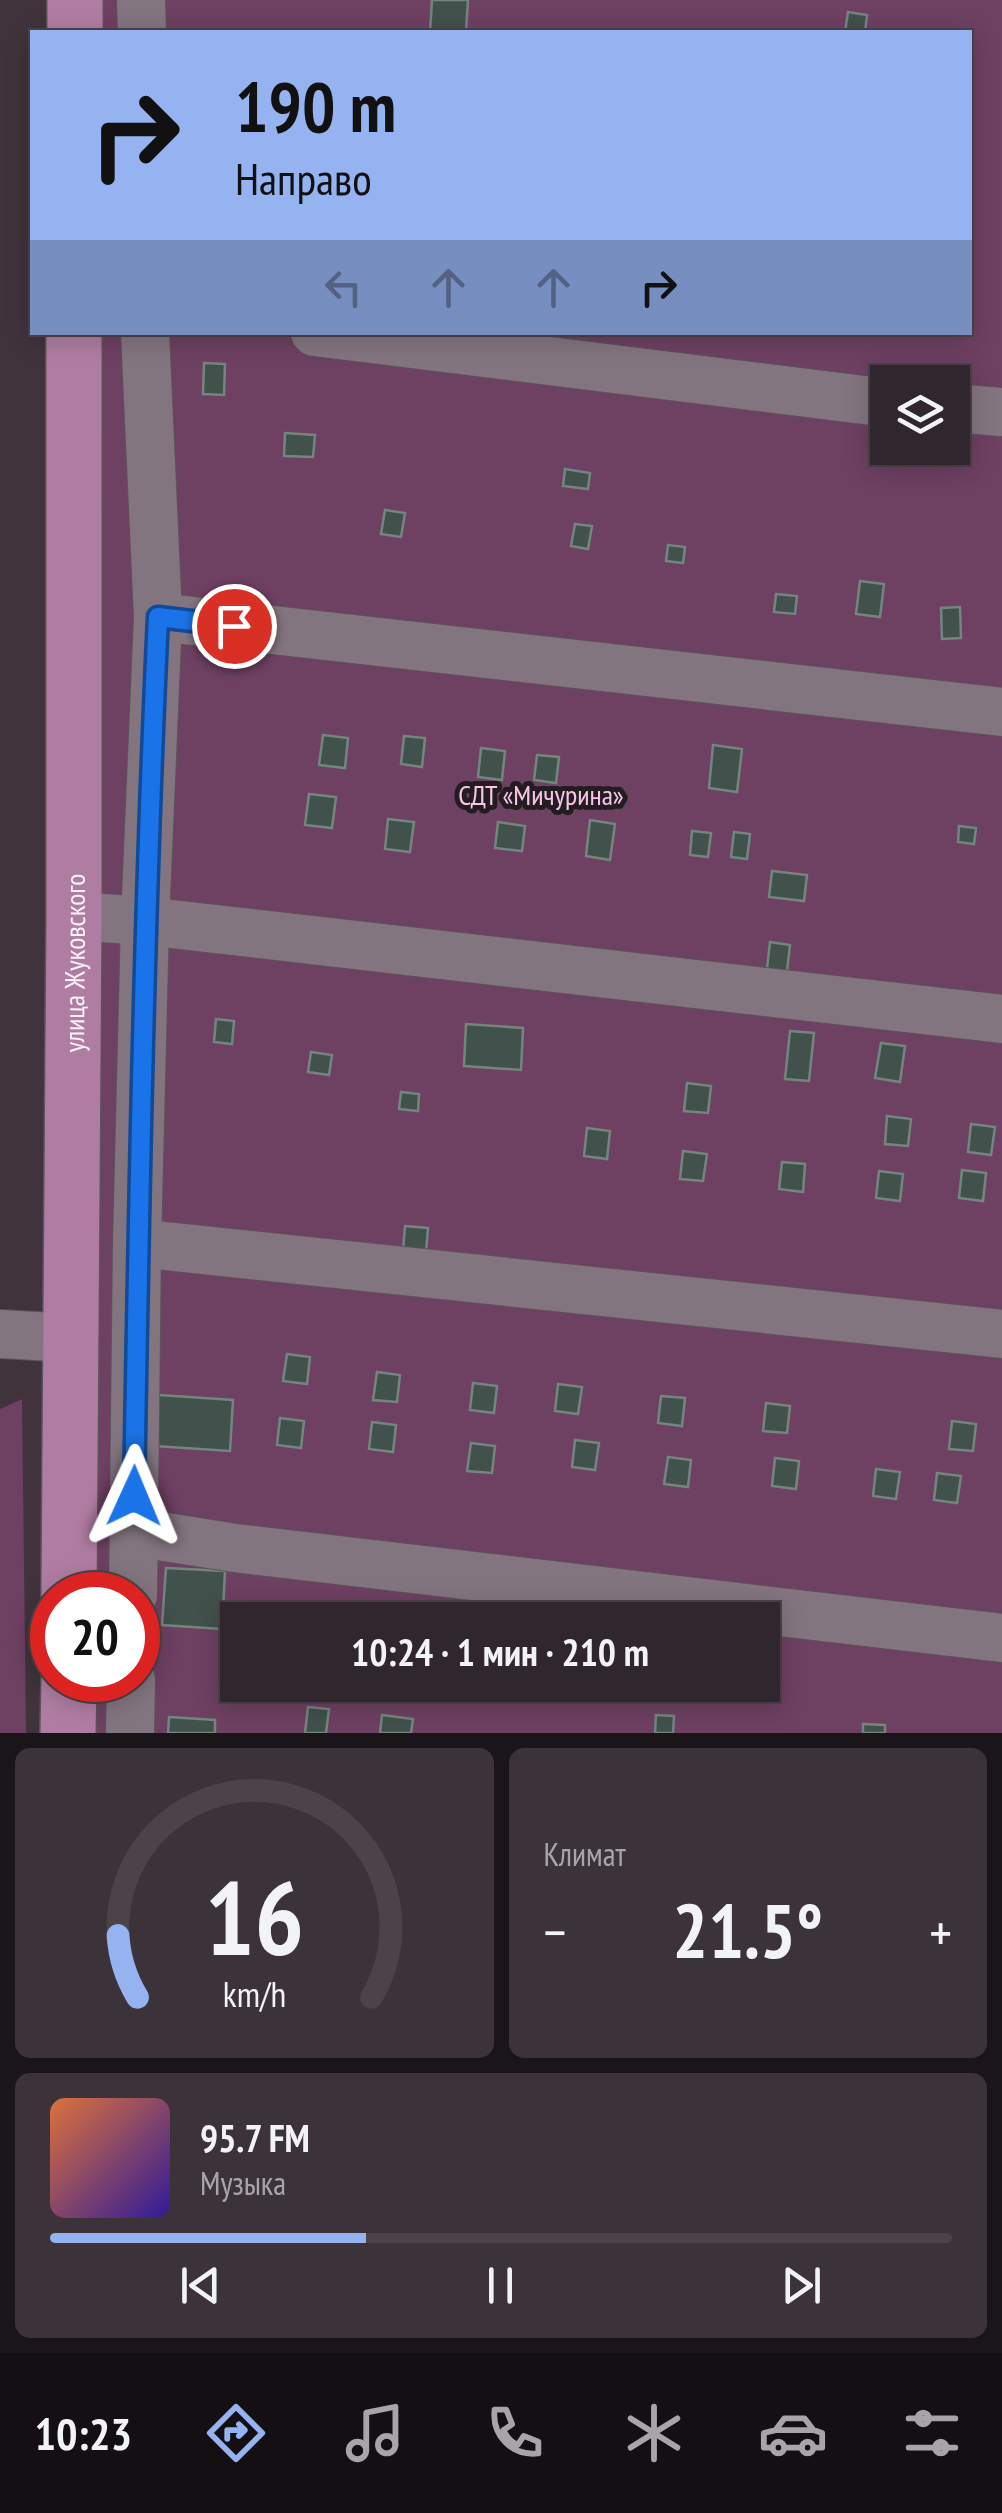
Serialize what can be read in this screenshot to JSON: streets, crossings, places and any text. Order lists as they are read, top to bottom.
{
  "streets": {
    "main road": ["улица Жуковского"]
  },
  "parks": ["СДТ «Мичурина»"],
  "page": {
    "turn": ["190 m", "Направо"],
    "limit": "20",
    "trip": "10:24 · 1 мин · 210 m",
    "tile": "Климат",
    "heat": ["−", "21.5°", "+"],
    "song": ["95.7 FM", "Музыка"],
    "tabs": "10:23",
    "gauge": ["16", "km/h"]
  }
}
